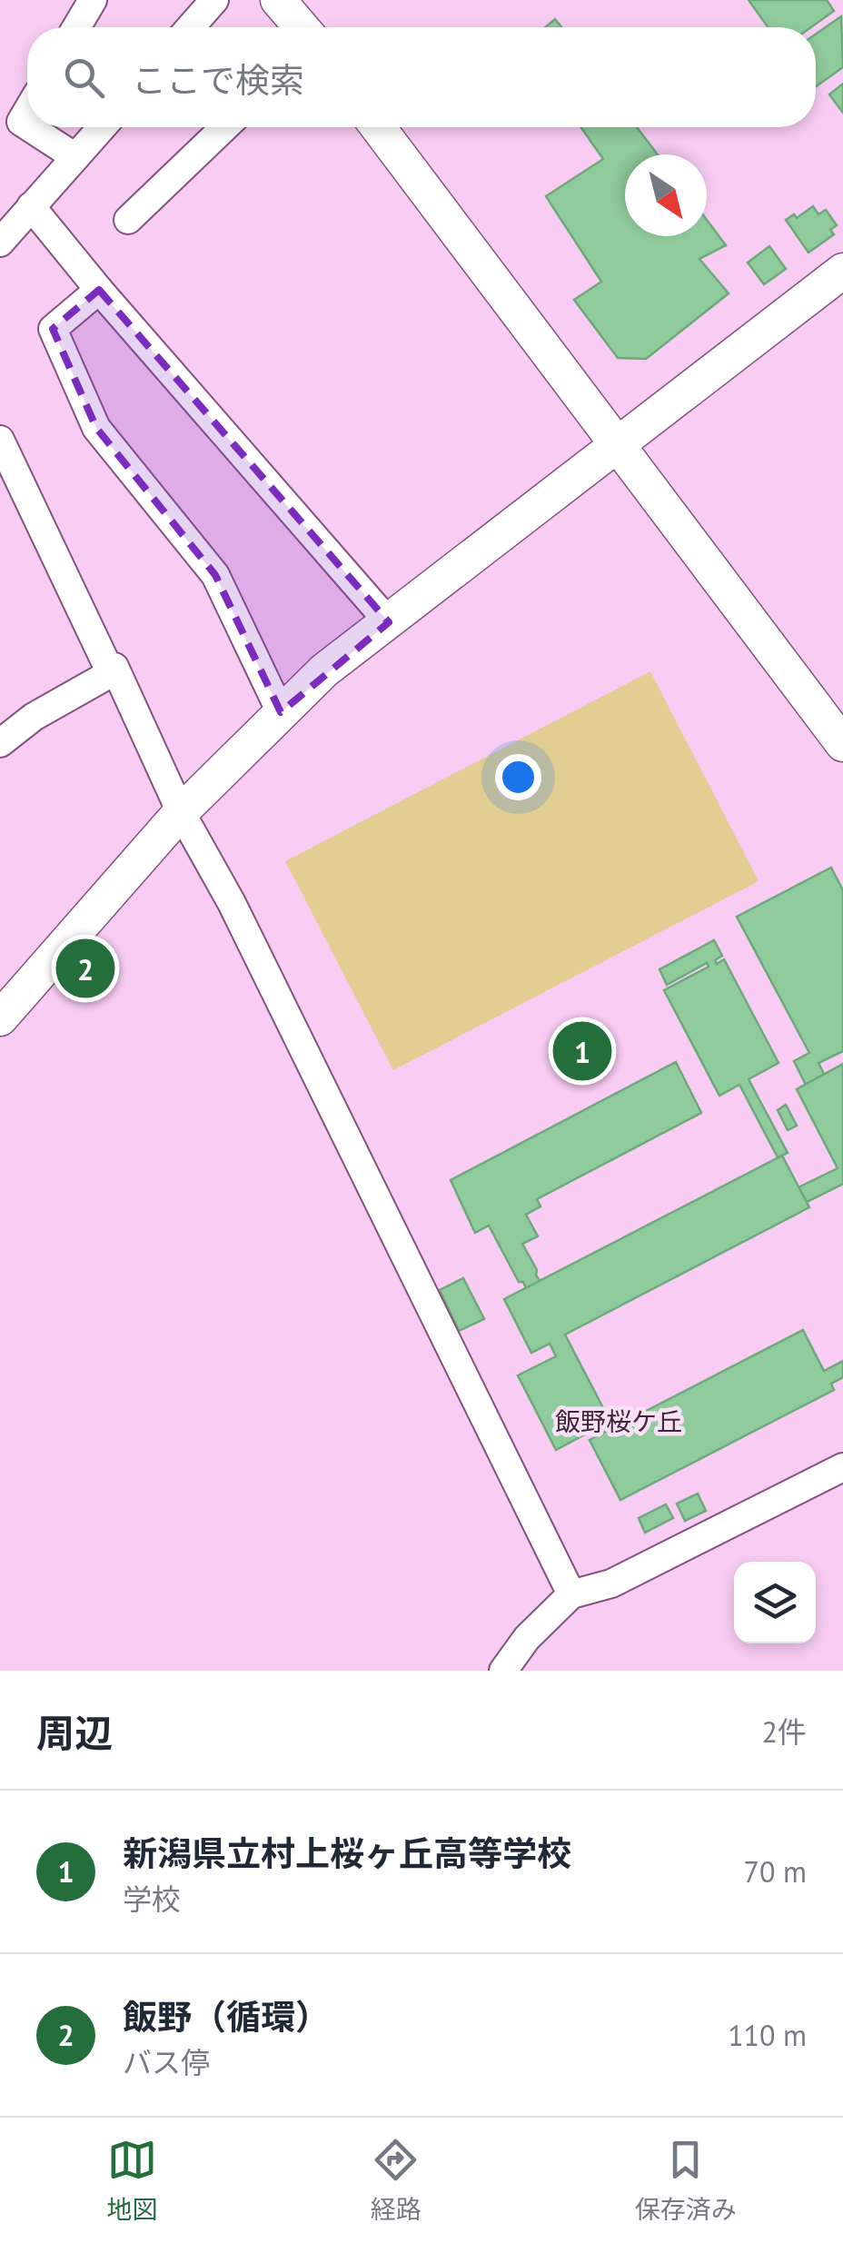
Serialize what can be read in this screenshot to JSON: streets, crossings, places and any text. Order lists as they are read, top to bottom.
{
  "districts": ["飯野桜ケ丘"],
  "north": "bottom right",
  "page": {
    "search": "ここで検索",
    "pins": ["2", "1"],
    "heading": ["周辺", "2件"],
    "list": [
      {
        "mark": "1",
        "name": "新潟県立村上桜ヶ丘高等学校",
        "note": "学校",
        "value": "70 m"
      },
      {
        "mark": "2",
        "name": "飯野（循環）",
        "note": "バス停",
        "value": "110 m"
      }
    ],
    "nav": ["地図", "経路", "保存済み"]
  }
}
